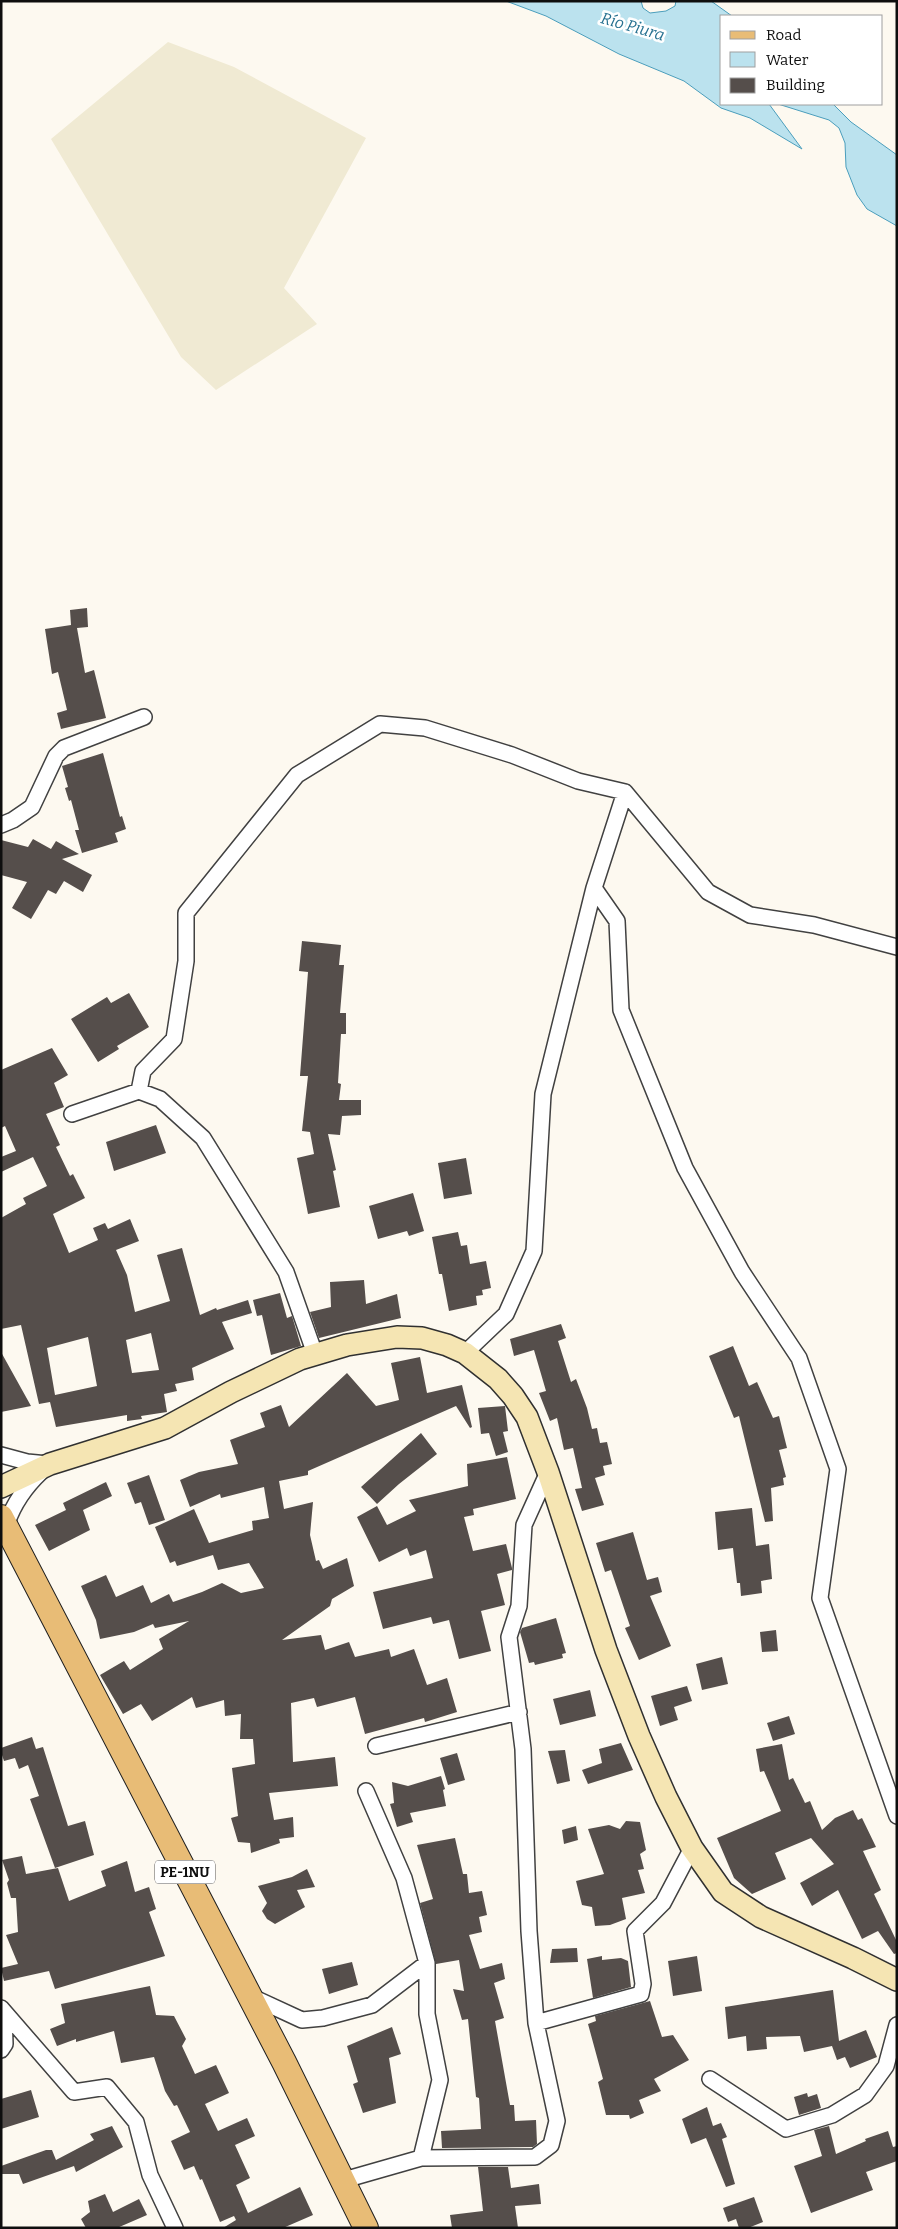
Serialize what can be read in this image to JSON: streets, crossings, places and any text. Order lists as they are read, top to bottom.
{
  "streets": {
    "main road": ["PE-1NU"]
  },
  "water": ["Río Piura"],
  "legend": ["Road", "Water", "Building"]
}
